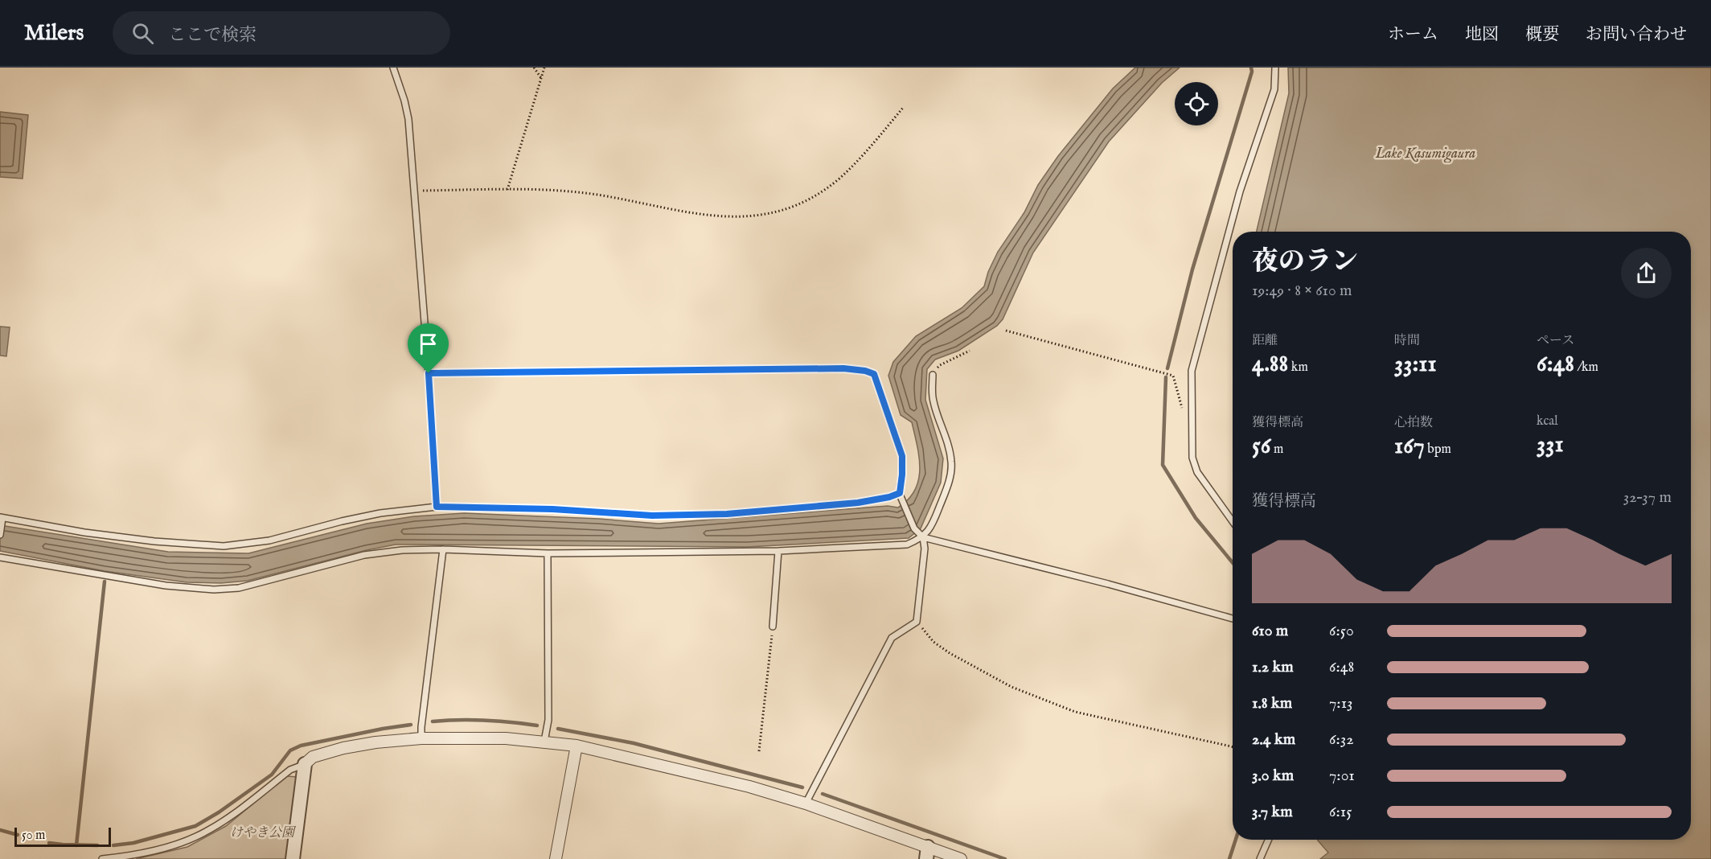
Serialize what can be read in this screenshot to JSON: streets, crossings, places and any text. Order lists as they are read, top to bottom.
{
  "water": ["Lake Kasumigaura"],
  "parks": ["けやき公園"],
  "scale_bar": "50 m",
  "page": {
    "header": "Milers",
    "search": "ここで検索",
    "nav": [
      "ホーム",
      "地図",
      "概要",
      "お問い合わせ"
    ],
    "heading": ["夜のラン", "19:49 · 8 × 610 m"],
    "stats": [
      ["距離", "4.88 km"],
      ["時間", "33:11"],
      ["ペース", "6:48 /km"],
      ["獲得標高", "56 m"],
      ["心拍数", "167 bpm"],
      ["kcal", "331"]
    ],
    "chart": ["獲得標高", "32–37 m"],
    "list": [
      {
        "name": "610 m",
        "note": "6:50"
      },
      {
        "name": "1.2 km",
        "note": "6:48"
      },
      {
        "name": "1.8 km",
        "note": "7:13"
      },
      {
        "name": "2.4 km",
        "note": "6:32"
      },
      {
        "name": "3.0 km",
        "note": "7:01"
      },
      {
        "name": "3.7 km",
        "note": "6:15"
      }
    ],
    "scale": "50 m"
  }
}
